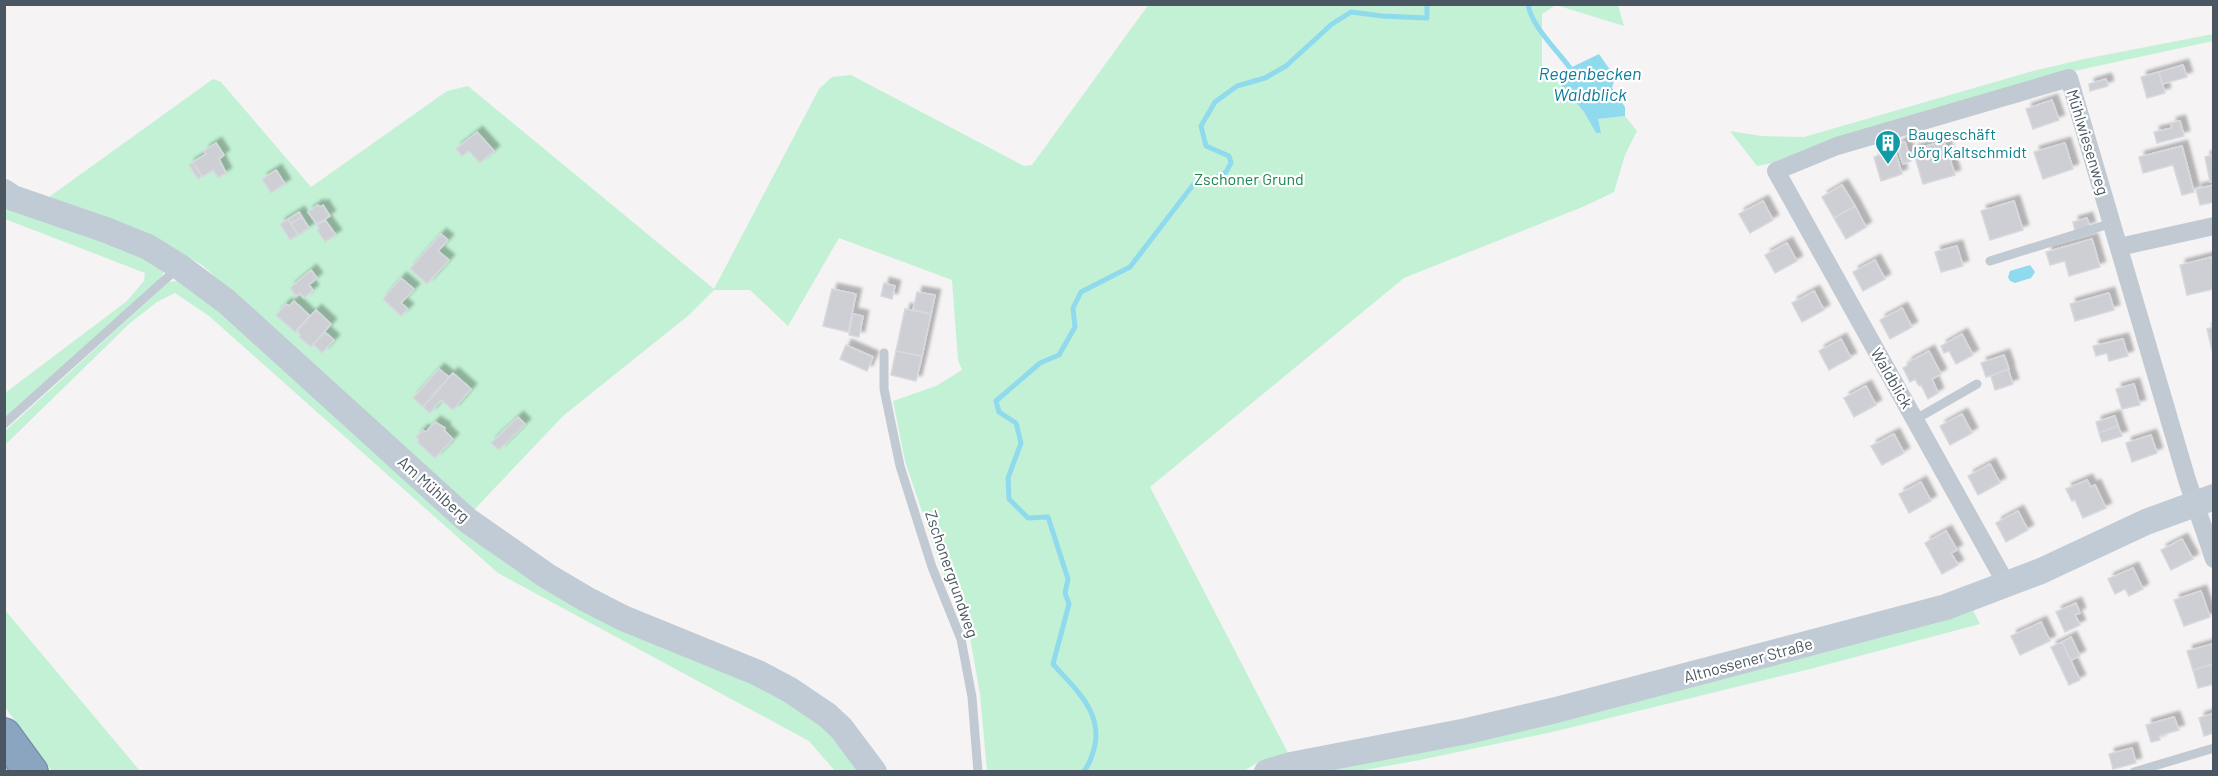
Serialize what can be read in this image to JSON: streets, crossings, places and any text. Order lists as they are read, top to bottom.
{
  "streets": {
    "street": [
      "Mühlwiesenweg",
      "Waldblick",
      "Am Mühlberg",
      "Altnossener Straße"
    ],
    "lane": ["Zschonergrundweg"]
  },
  "crossings": [
    ["Mühlwiesenweg", "Waldblick"],
    ["Mühlwiesenweg", "Altnossener Straße"],
    ["Waldblick", "Altnossener Straße"]
  ],
  "water": ["Regenbecken Waldblick"],
  "parks": ["Zschoner Grund"],
  "places": {
    "building": ["Baugeschäft Jörg Kaltschmidt"]
  }
}
